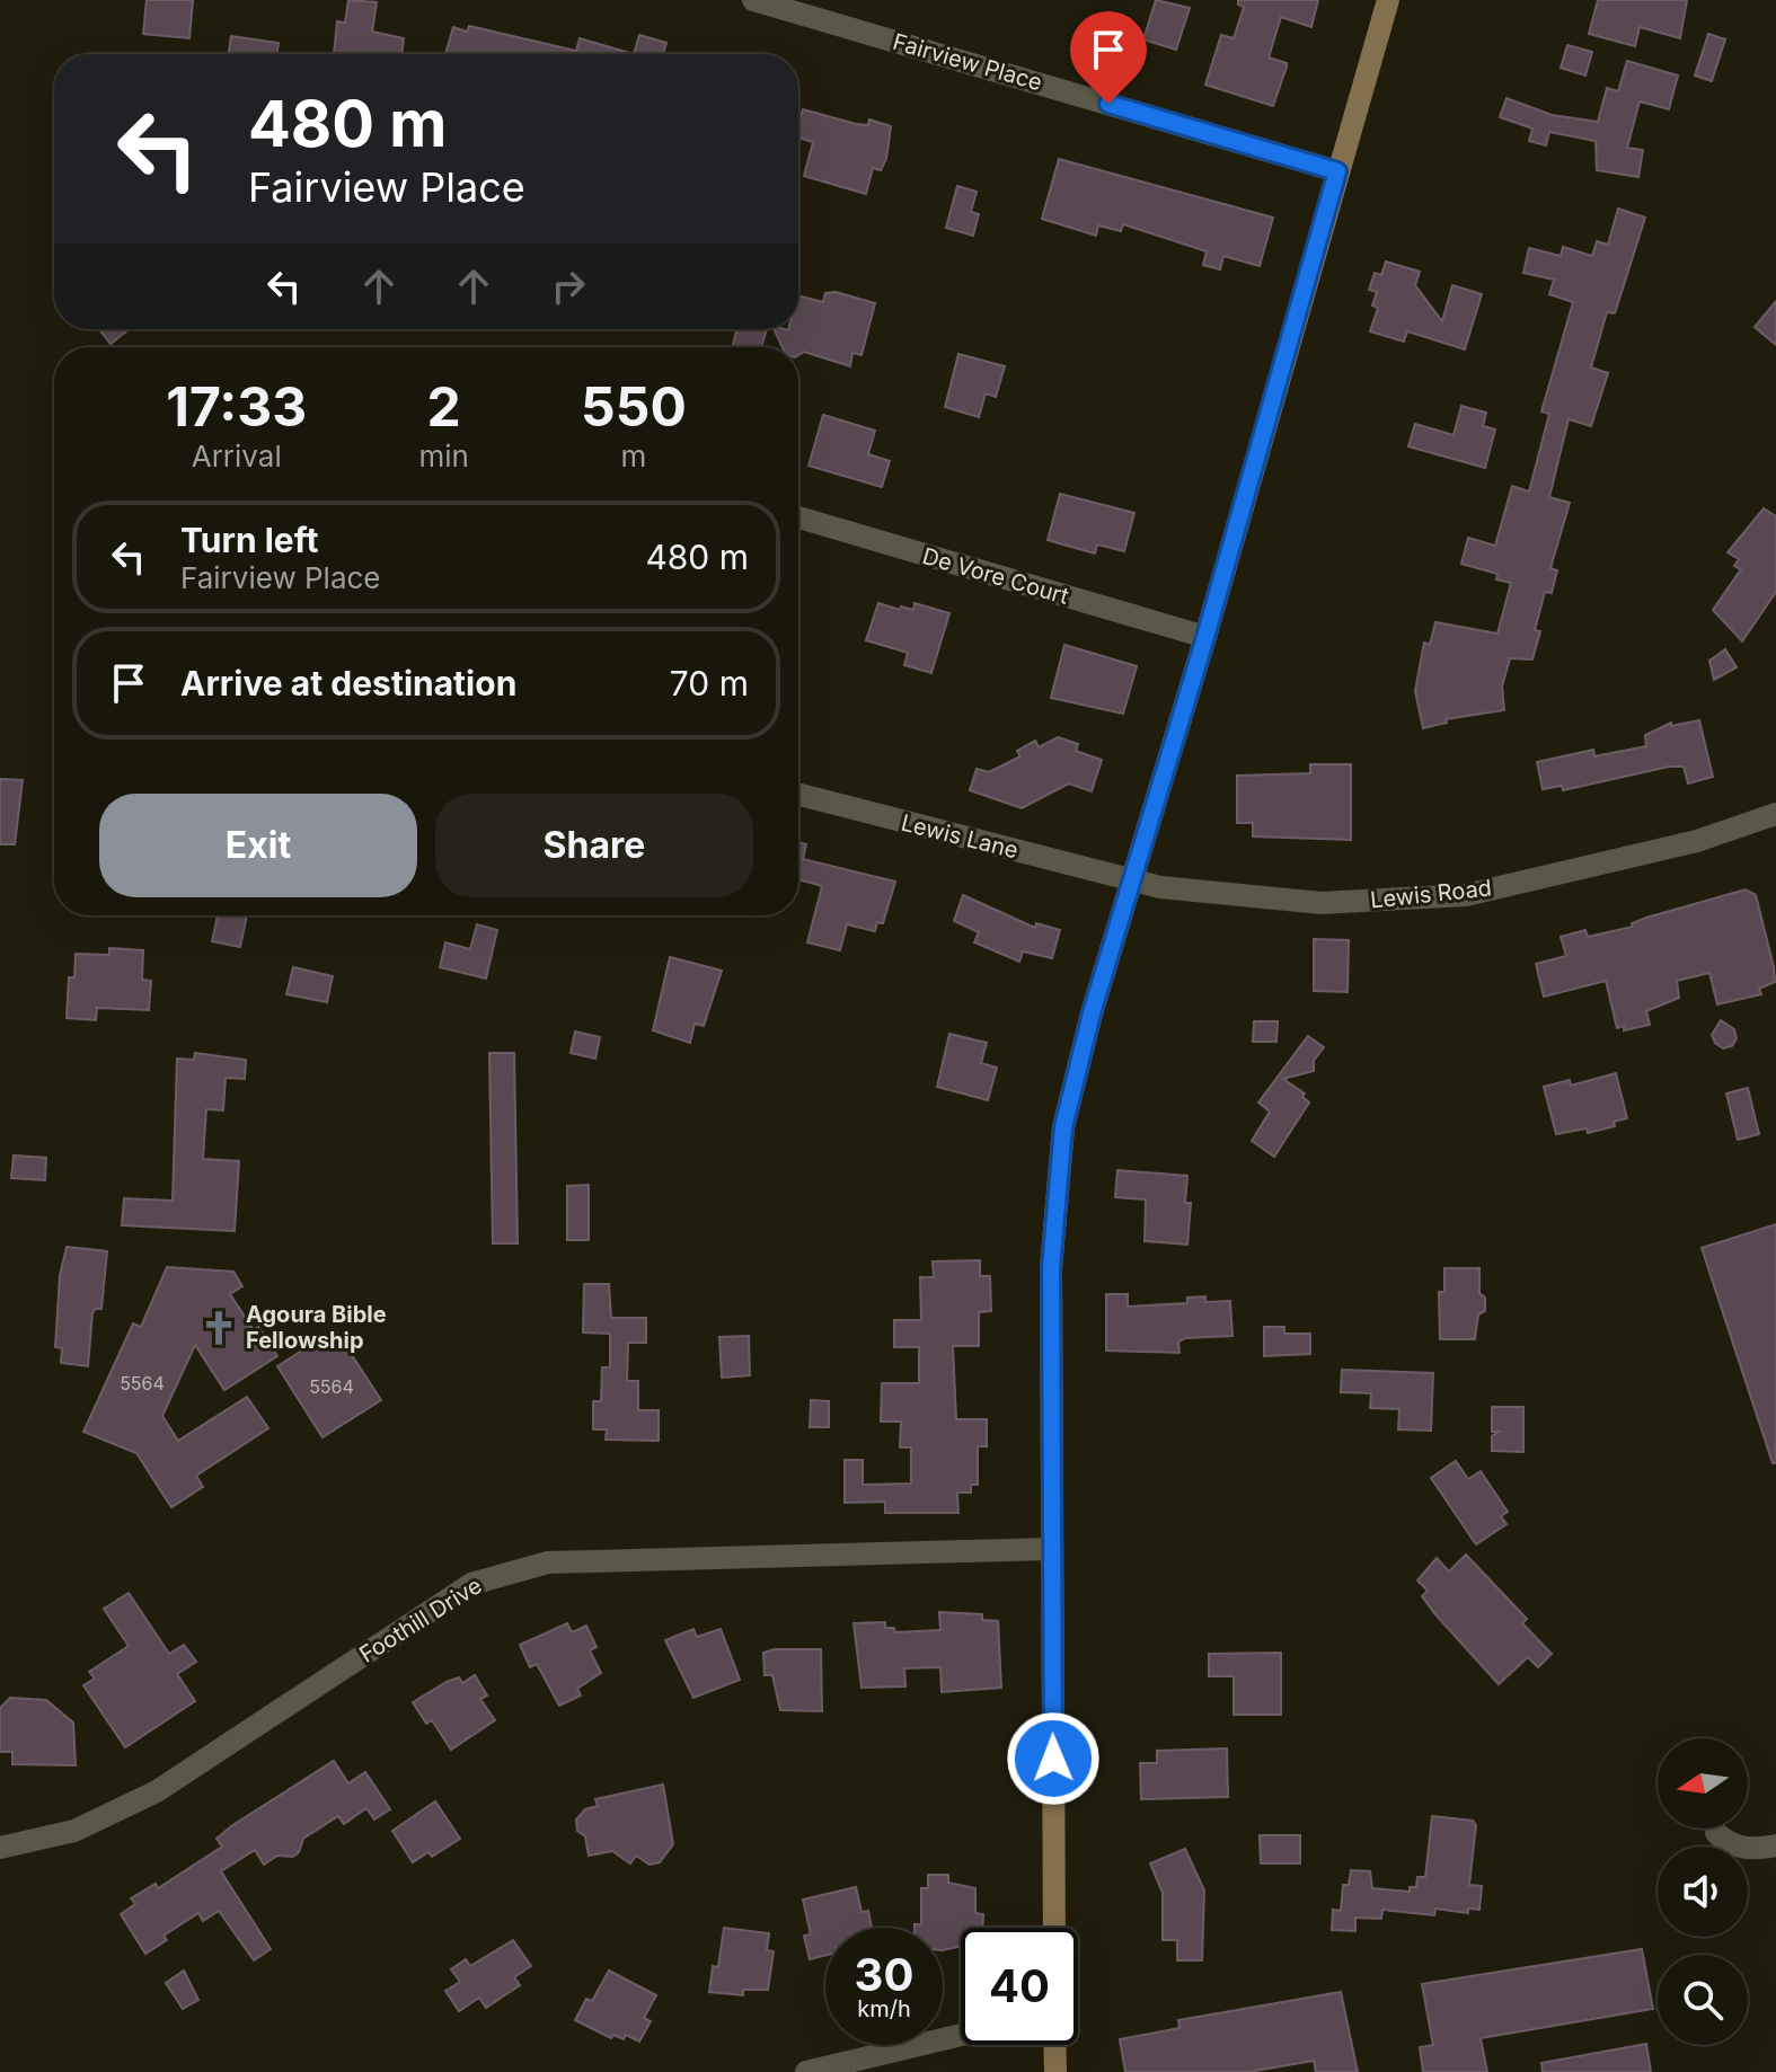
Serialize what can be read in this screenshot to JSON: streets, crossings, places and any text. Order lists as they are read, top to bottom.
{
  "streets": {
    "street": [
      "Fairview Place",
      "De Vore Court",
      "Lewis Lane",
      "Lewis Road",
      "Foothill Drive"
    ]
  },
  "crossings": [
    ["Lewis Lane", "Lewis Road"]
  ],
  "places": {
    "church": ["Agoura Bible Fellowship"]
  },
  "house_numbers": ["5564", "5564"],
  "north": "left",
  "page": {
    "turn": ["480 m", "Fairview Place"],
    "eta": [
      "17:33",
      "Arrival",
      "2",
      "min",
      "550",
      "m"
    ],
    "list": [
      {
        "name": "Turn left",
        "note": "Fairview Place",
        "value": "480 m"
      },
      {
        "name": "Arrive at destination",
        "value": "70 m"
      }
    ],
    "buttons": ["Exit", "Share"],
    "speed": "30 km/h",
    "limit": "40"
  }
}
